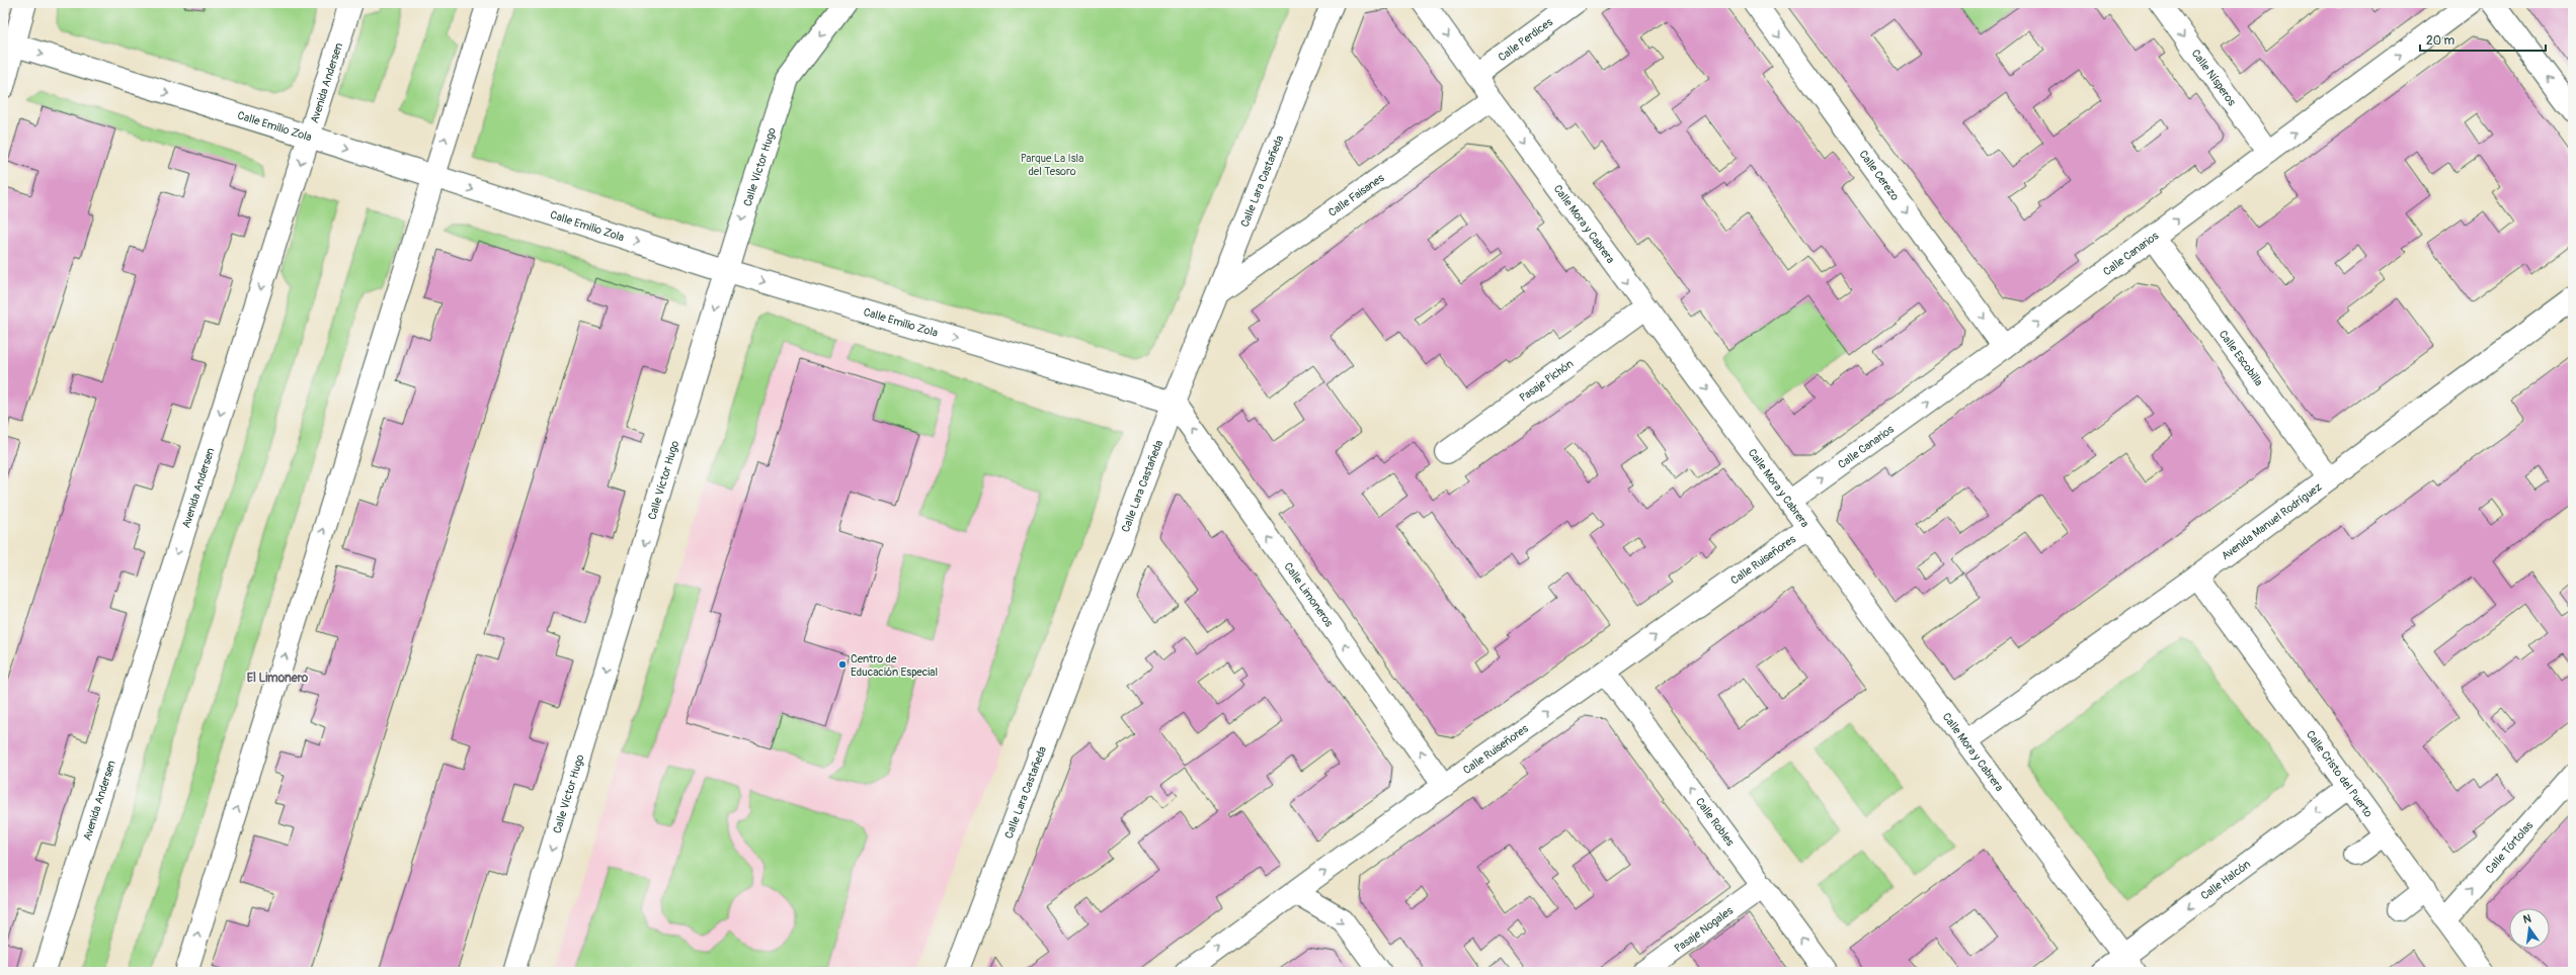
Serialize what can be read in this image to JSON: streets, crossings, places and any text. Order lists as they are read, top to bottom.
{
  "streets": {
    "street": [
      "Calle Perdices",
      "Calle Nísperos",
      "Avenida Andersen",
      "Calle Emilio Zola",
      "Calle Víctor Hugo",
      "Calle Cerezo",
      "Calle Lara Castañeda",
      "Calle Faisanes",
      "Calle Mora y Cabrera",
      "Calle Canarios",
      "Calle Escobilla",
      "Pasaje Pichón",
      "Avenida Manuel Rodríguez",
      "Calle Ruiseñores",
      "Calle Limoneros",
      "Calle Cristo del Puerto",
      "Calle Robles",
      "Calle Tórtolas",
      "Calle Halcón",
      "Pasaje Nogales"
    ]
  },
  "crossings": [
    ["Calle Perdices", "Calle Mora y Cabrera"],
    ["Calle Nísperos", "Calle Canarios"],
    ["Avenida Andersen", "Calle Emilio Zola"],
    ["Calle Emilio Zola", "Calle Víctor Hugo"],
    ["Calle Emilio Zola", "Calle Lara Castañeda"],
    ["Calle Emilio Zola", "Calle Limoneros"],
    ["Calle Cerezo", "Calle Canarios"],
    ["Calle Lara Castañeda", "Calle Faisanes"],
    ["Calle Lara Castañeda", "Calle Limoneros"],
    ["Calle Faisanes", "Calle Mora y Cabrera"],
    ["Calle Mora y Cabrera", "Calle Canarios"],
    ["Calle Mora y Cabrera", "Pasaje Pichón"],
    ["Calle Mora y Cabrera", "Avenida Manuel Rodríguez"],
    ["Calle Mora y Cabrera", "Calle Ruiseñores"],
    ["Calle Mora y Cabrera", "Calle Halcón"],
    ["Calle Canarios", "Calle Escobilla"],
    ["Calle Escobilla", "Avenida Manuel Rodríguez"],
    ["Avenida Manuel Rodríguez", "Calle Cristo del Puerto"],
    ["Calle Ruiseñores", "Calle Limoneros"],
    ["Calle Ruiseñores", "Calle Robles"],
    ["Calle Cristo del Puerto", "Calle Tórtolas"],
    ["Calle Cristo del Puerto", "Calle Halcón"],
    ["Calle Robles", "Pasaje Nogales"]
  ],
  "one_way": [
    "Calle Nísperos",
    "Calle Emilio Zola",
    "Calle Víctor Hugo",
    "Calle Cerezo",
    "Calle Mora y Cabrera",
    "Calle Canarios",
    "Calle Ruiseñores",
    "Calle Limoneros",
    "Calle Robles",
    "Calle Tórtolas",
    "Calle Halcón"
  ],
  "districts": ["El Limonero"],
  "parks": ["Parque La Isla del Tesoro"],
  "places": ["Centro de Educación Especial"],
  "scale_bar": "20 m",
  "north": "top"
}
